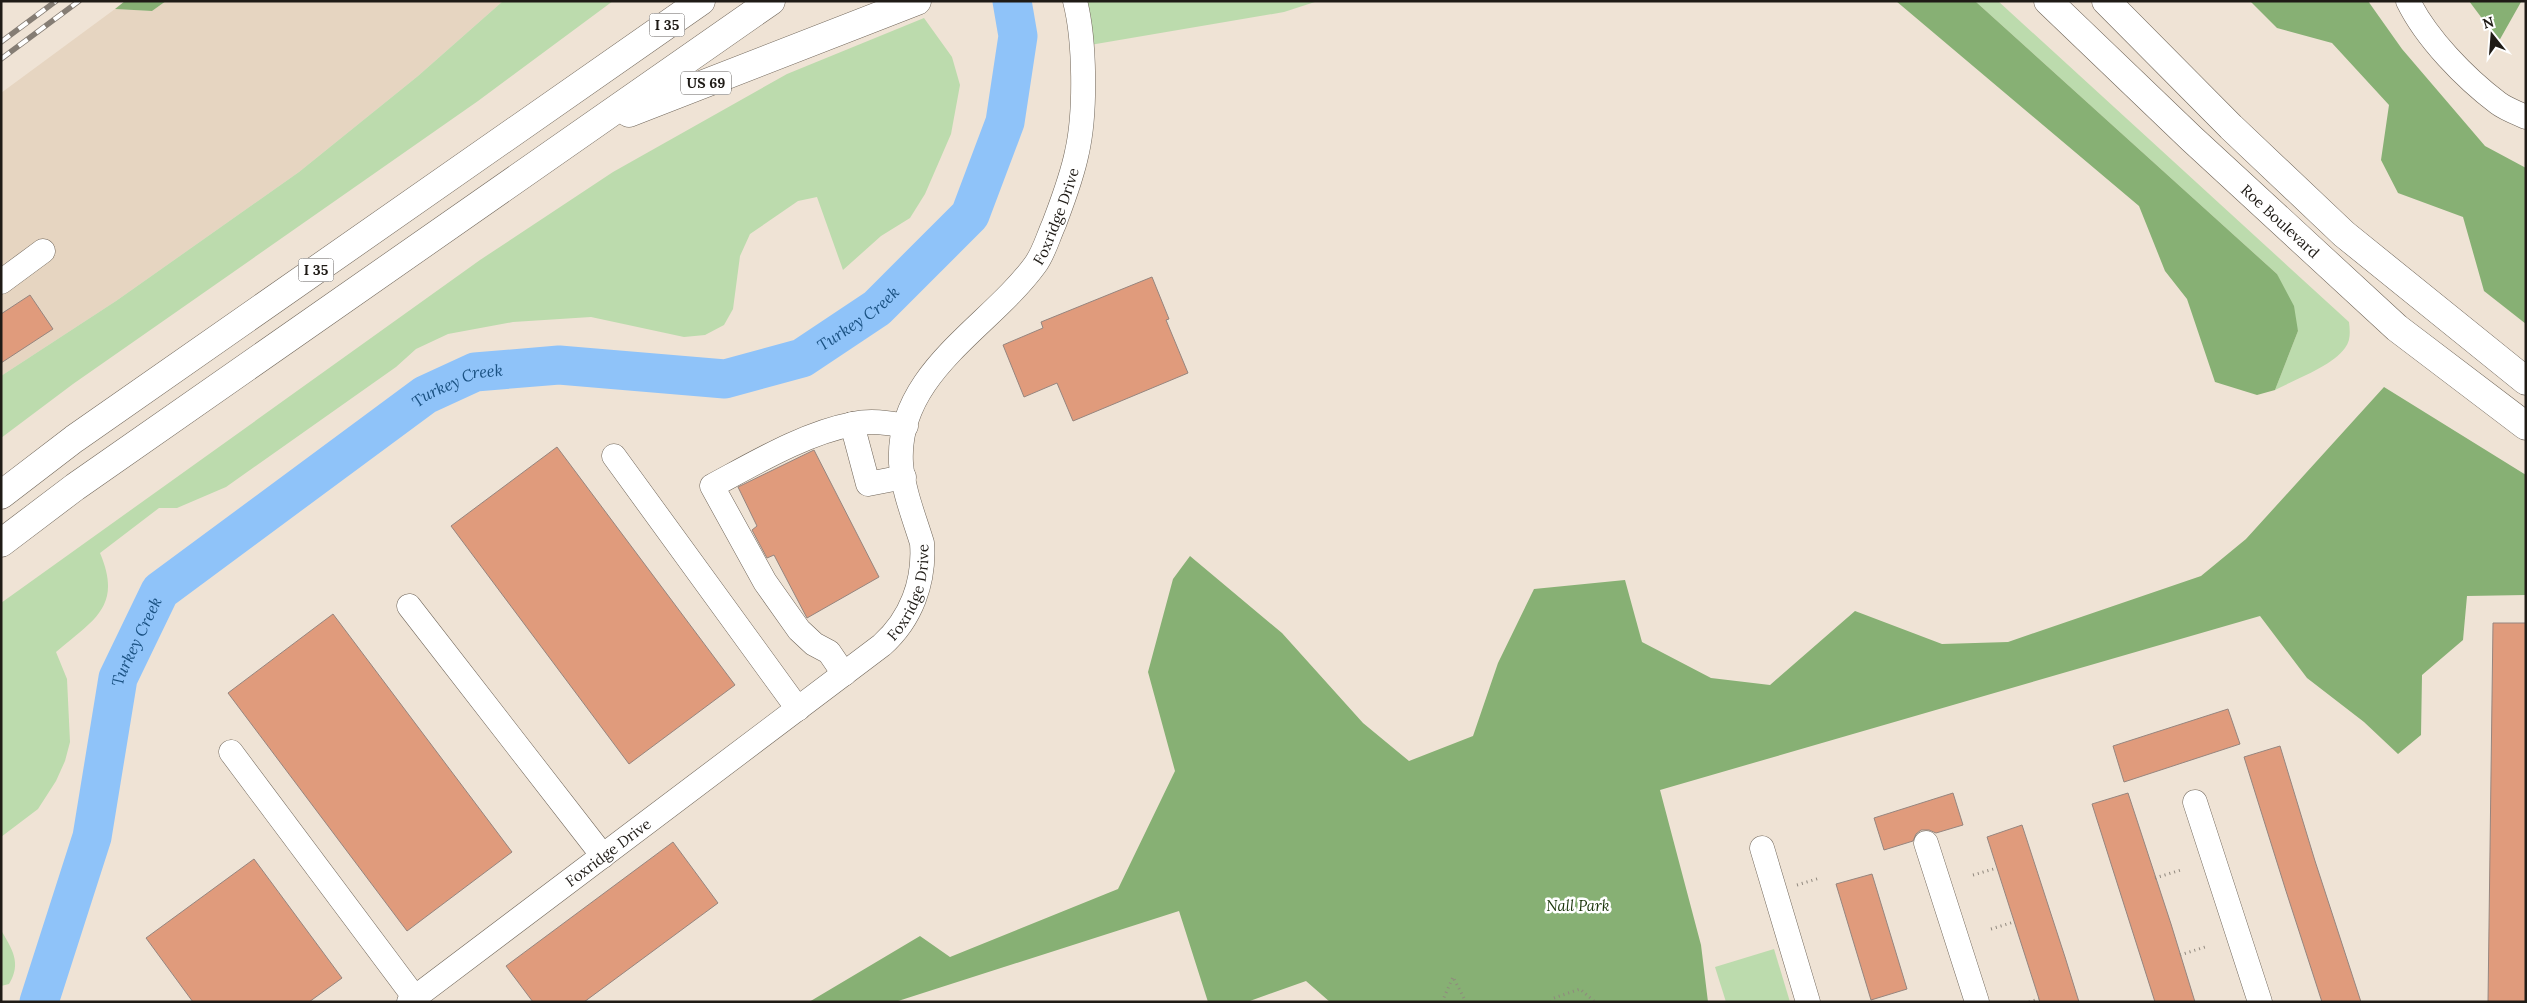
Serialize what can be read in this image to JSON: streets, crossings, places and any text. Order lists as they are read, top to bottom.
{
  "streets": {
    "main road": ["I 35", "US 69", "Roe Boulevard"],
    "street": ["Foxridge Drive"]
  },
  "crossings": [
    ["I 35", "US 69"]
  ],
  "water": ["Turkey Creek"],
  "parks": ["Nall Park"],
  "north": "top"
}
